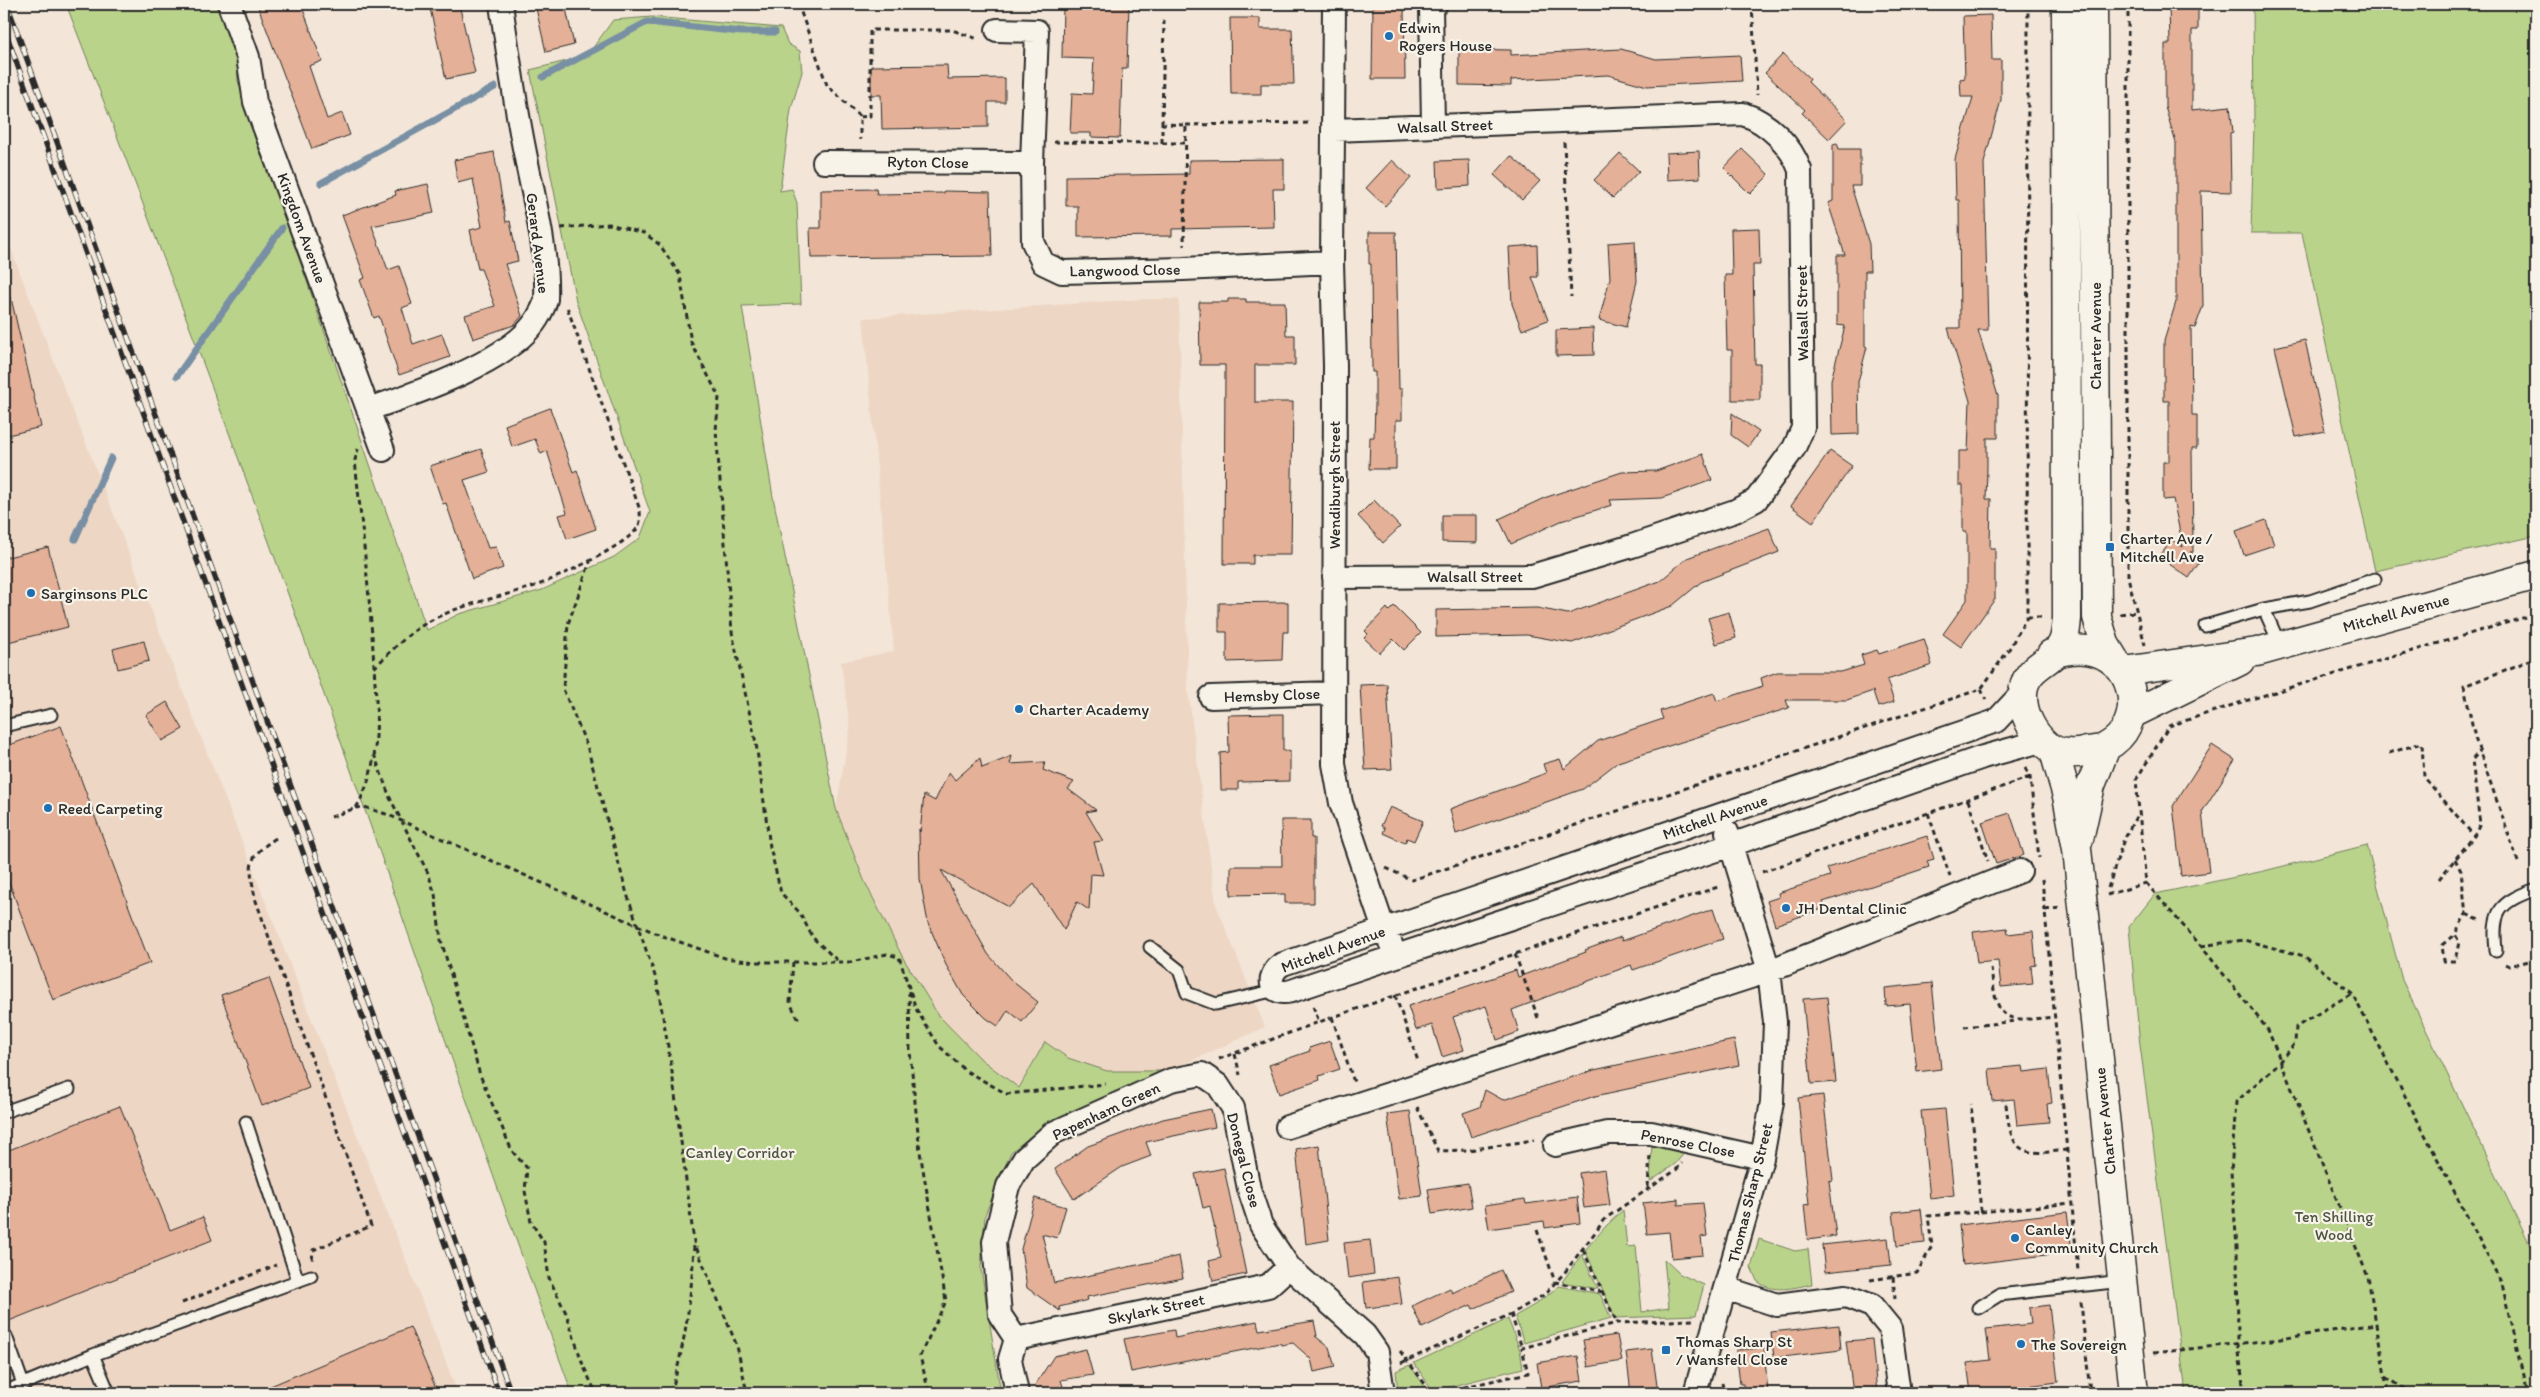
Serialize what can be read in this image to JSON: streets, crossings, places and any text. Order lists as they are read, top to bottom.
{
  "streets": {
    "street": [
      "Walsall Street",
      "Ryton Close",
      "Kingdom Avenue",
      "Gerard Avenue",
      "Langwood Close",
      "Charter Avenue",
      "Wendiburgh Street",
      "Mitchell Avenue",
      "Hemsby Close",
      "Papenham Green",
      "Penrose Close",
      "Donegal Close",
      "Thomas Sharp Street",
      "Skylark Street"
    ]
  },
  "crossings": [
    ["Walsall Street", "Wendiburgh Street"],
    ["Ryton Close", "Langwood Close"],
    ["Kingdom Avenue", "Gerard Avenue"],
    ["Langwood Close", "Wendiburgh Street"],
    ["Charter Avenue", "Mitchell Avenue"],
    ["Wendiburgh Street", "Mitchell Avenue"],
    ["Wendiburgh Street", "Hemsby Close"],
    ["Mitchell Avenue", "Thomas Sharp Street"],
    ["Papenham Green", "Donegal Close"],
    ["Papenham Green", "Skylark Street"],
    ["Penrose Close", "Thomas Sharp Street"],
    ["Donegal Close", "Skylark Street"]
  ],
  "parks": ["Canley Corridor", "Ten Shilling Wood"],
  "places": {
    "other": [
      "Edwin Rogers House",
      "Sarginsons PLC",
      "Charter Academy",
      "Reed Carpeting",
      "JH Dental Clinic",
      "Canley Community Church",
      "The Sovereign"
    ],
    "transit": ["Charter Ave / Mitchell Ave", "Thomas Sharp St / Wansfell Close"]
  }
}
